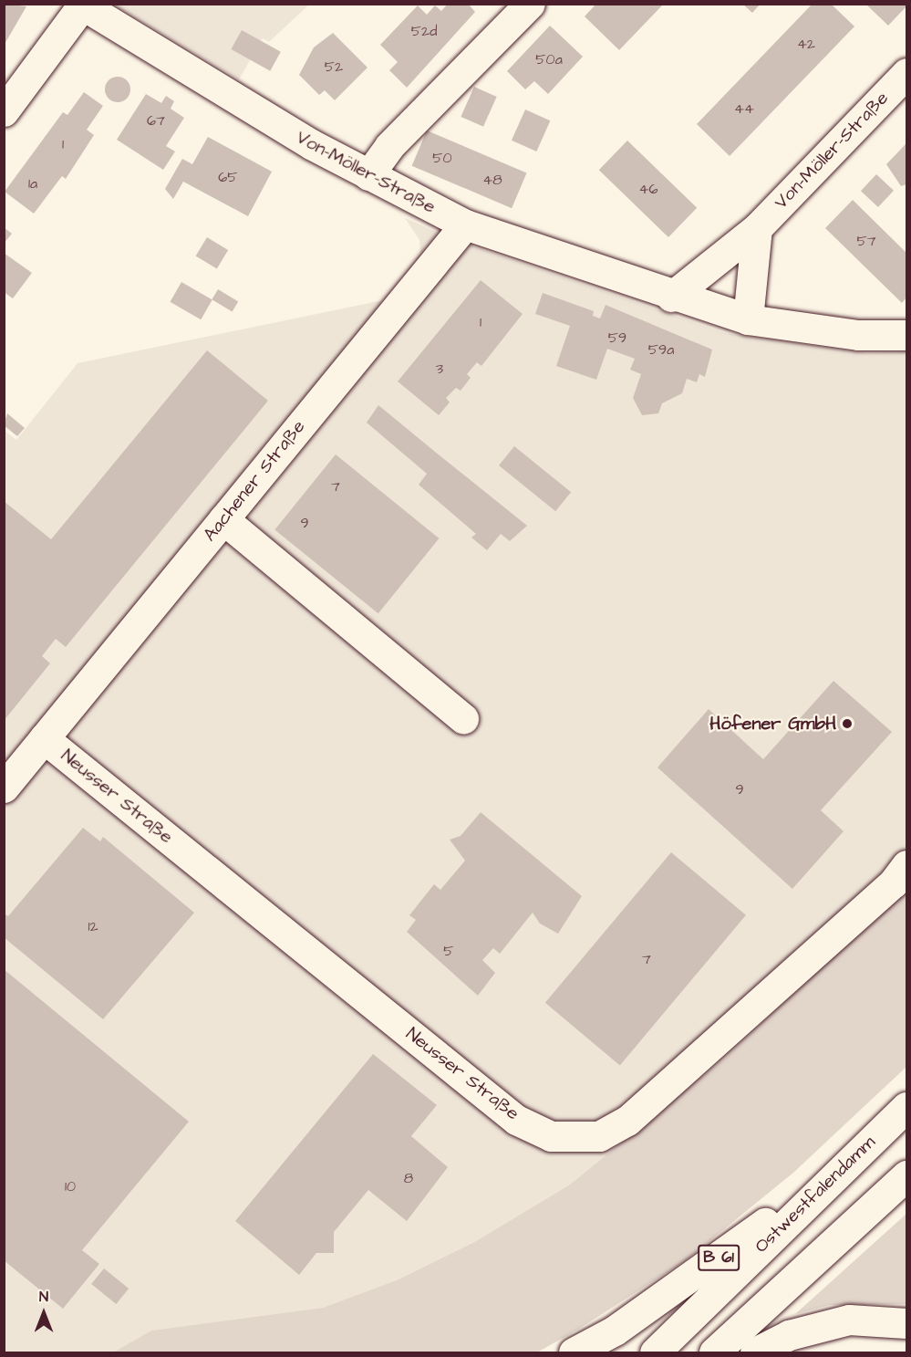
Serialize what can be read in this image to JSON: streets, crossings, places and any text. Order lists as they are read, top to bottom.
{
  "streets": {
    "main road": [
      "Von-Möller-Straße",
      "Aachener Straße",
      "Neusser Straße",
      "Ostwestfalendamm",
      "B 61"
    ]
  },
  "crossings": [
    ["Von-Möller-Straße", "Aachener Straße"],
    ["Aachener Straße", "Neusser Straße"],
    ["Ostwestfalendamm", "B 61"]
  ],
  "places": ["Höfener GmbH"],
  "house_numbers": [
    "52d",
    "42",
    "50a",
    "52",
    "44",
    "67",
    "1",
    "50",
    "65",
    "48",
    "1a",
    "46",
    "57",
    "1",
    "59",
    "59a",
    "3",
    "7",
    "9",
    "9",
    "12",
    "5",
    "7",
    "8",
    "10"
  ],
  "north": "top"
}
